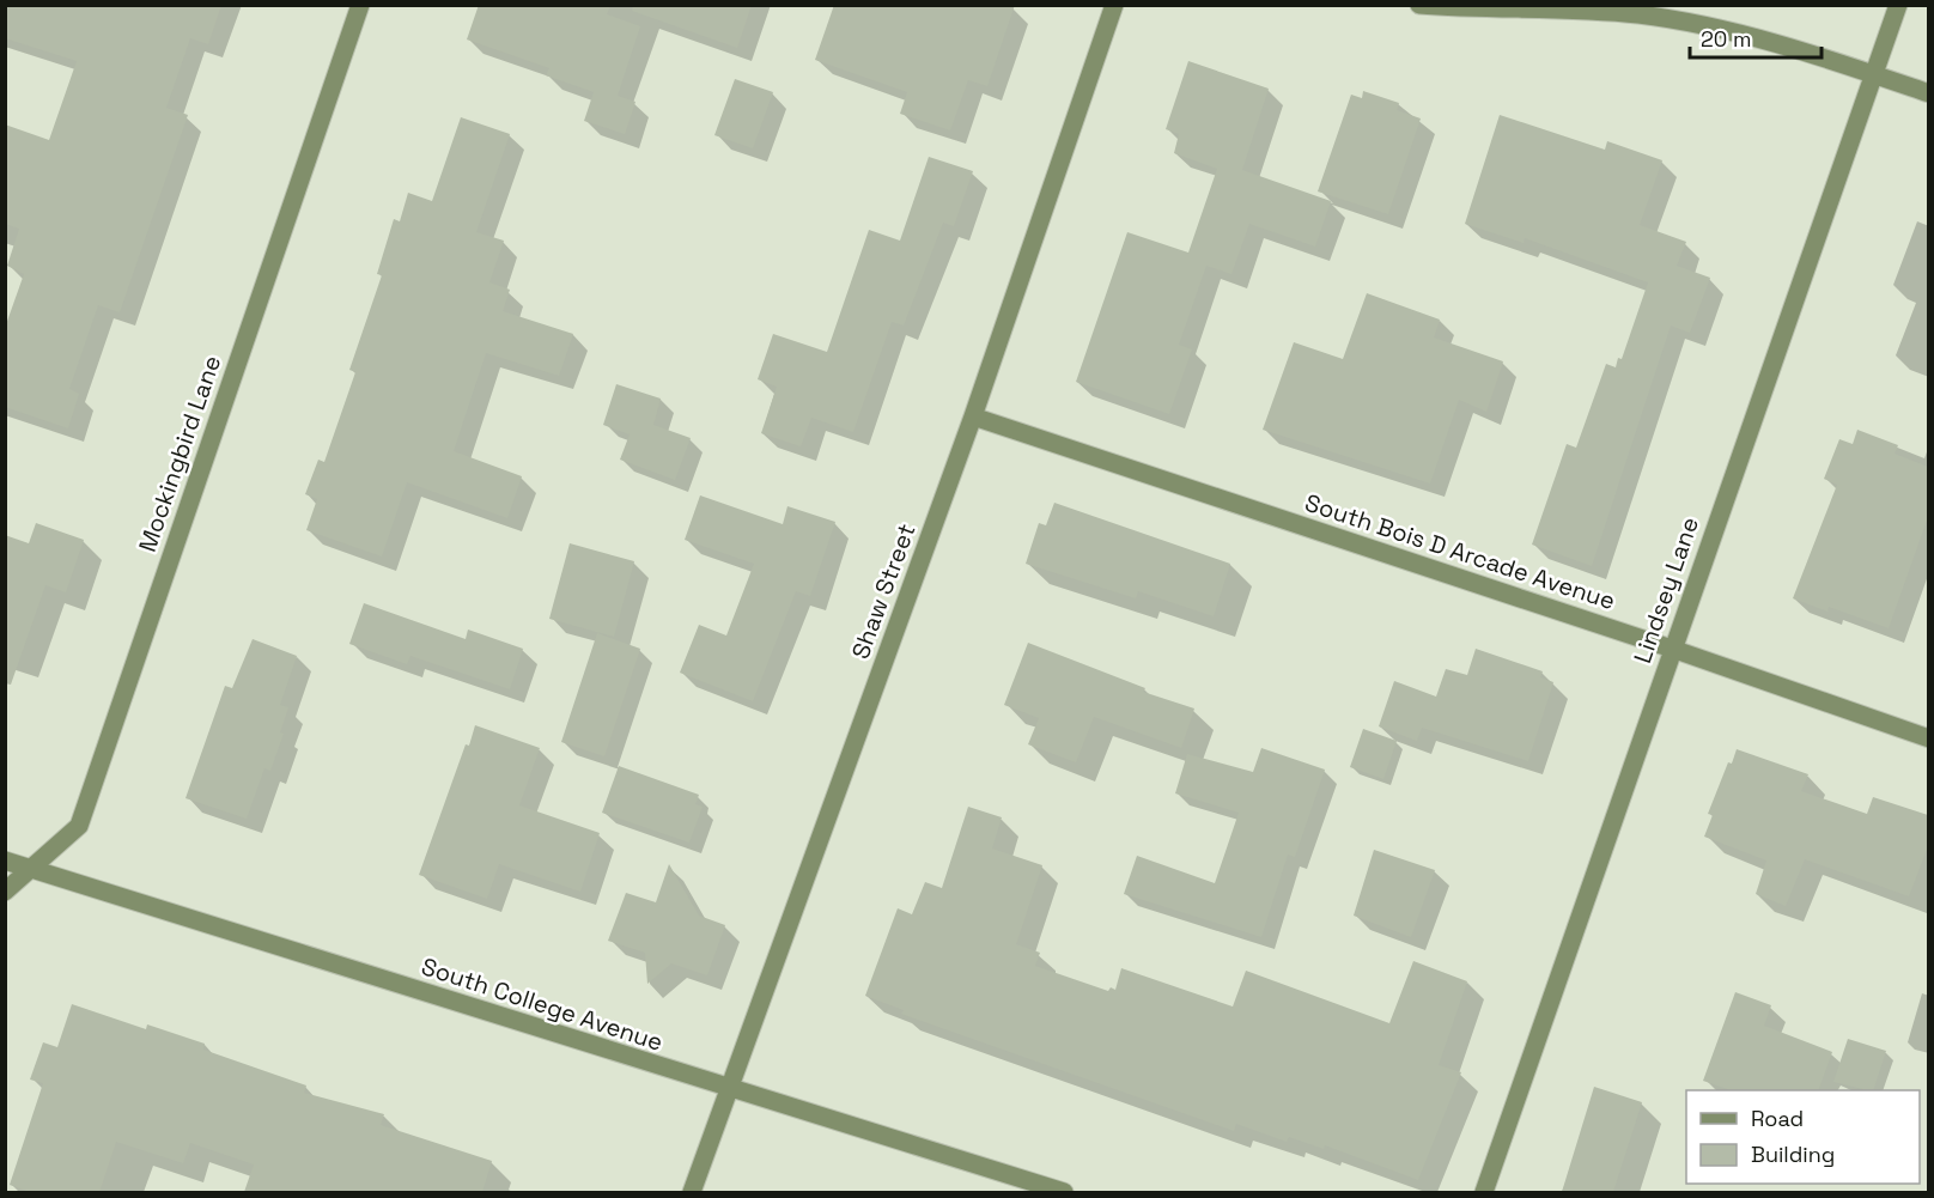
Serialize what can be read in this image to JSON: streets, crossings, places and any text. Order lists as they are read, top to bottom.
{
  "streets": {
    "street": [
      "Mockingbird Lane",
      "South Bois D Arcade Avenue",
      "Lindsey Lane",
      "Shaw Street",
      "South College Avenue"
    ]
  },
  "crossings": [
    ["Mockingbird Lane", "South College Avenue"],
    ["South Bois D Arcade Avenue", "Lindsey Lane"],
    ["South Bois D Arcade Avenue", "Shaw Street"],
    ["Shaw Street", "South College Avenue"]
  ],
  "legend": ["Road", "Building"],
  "scale_bar": "20 m"
}
